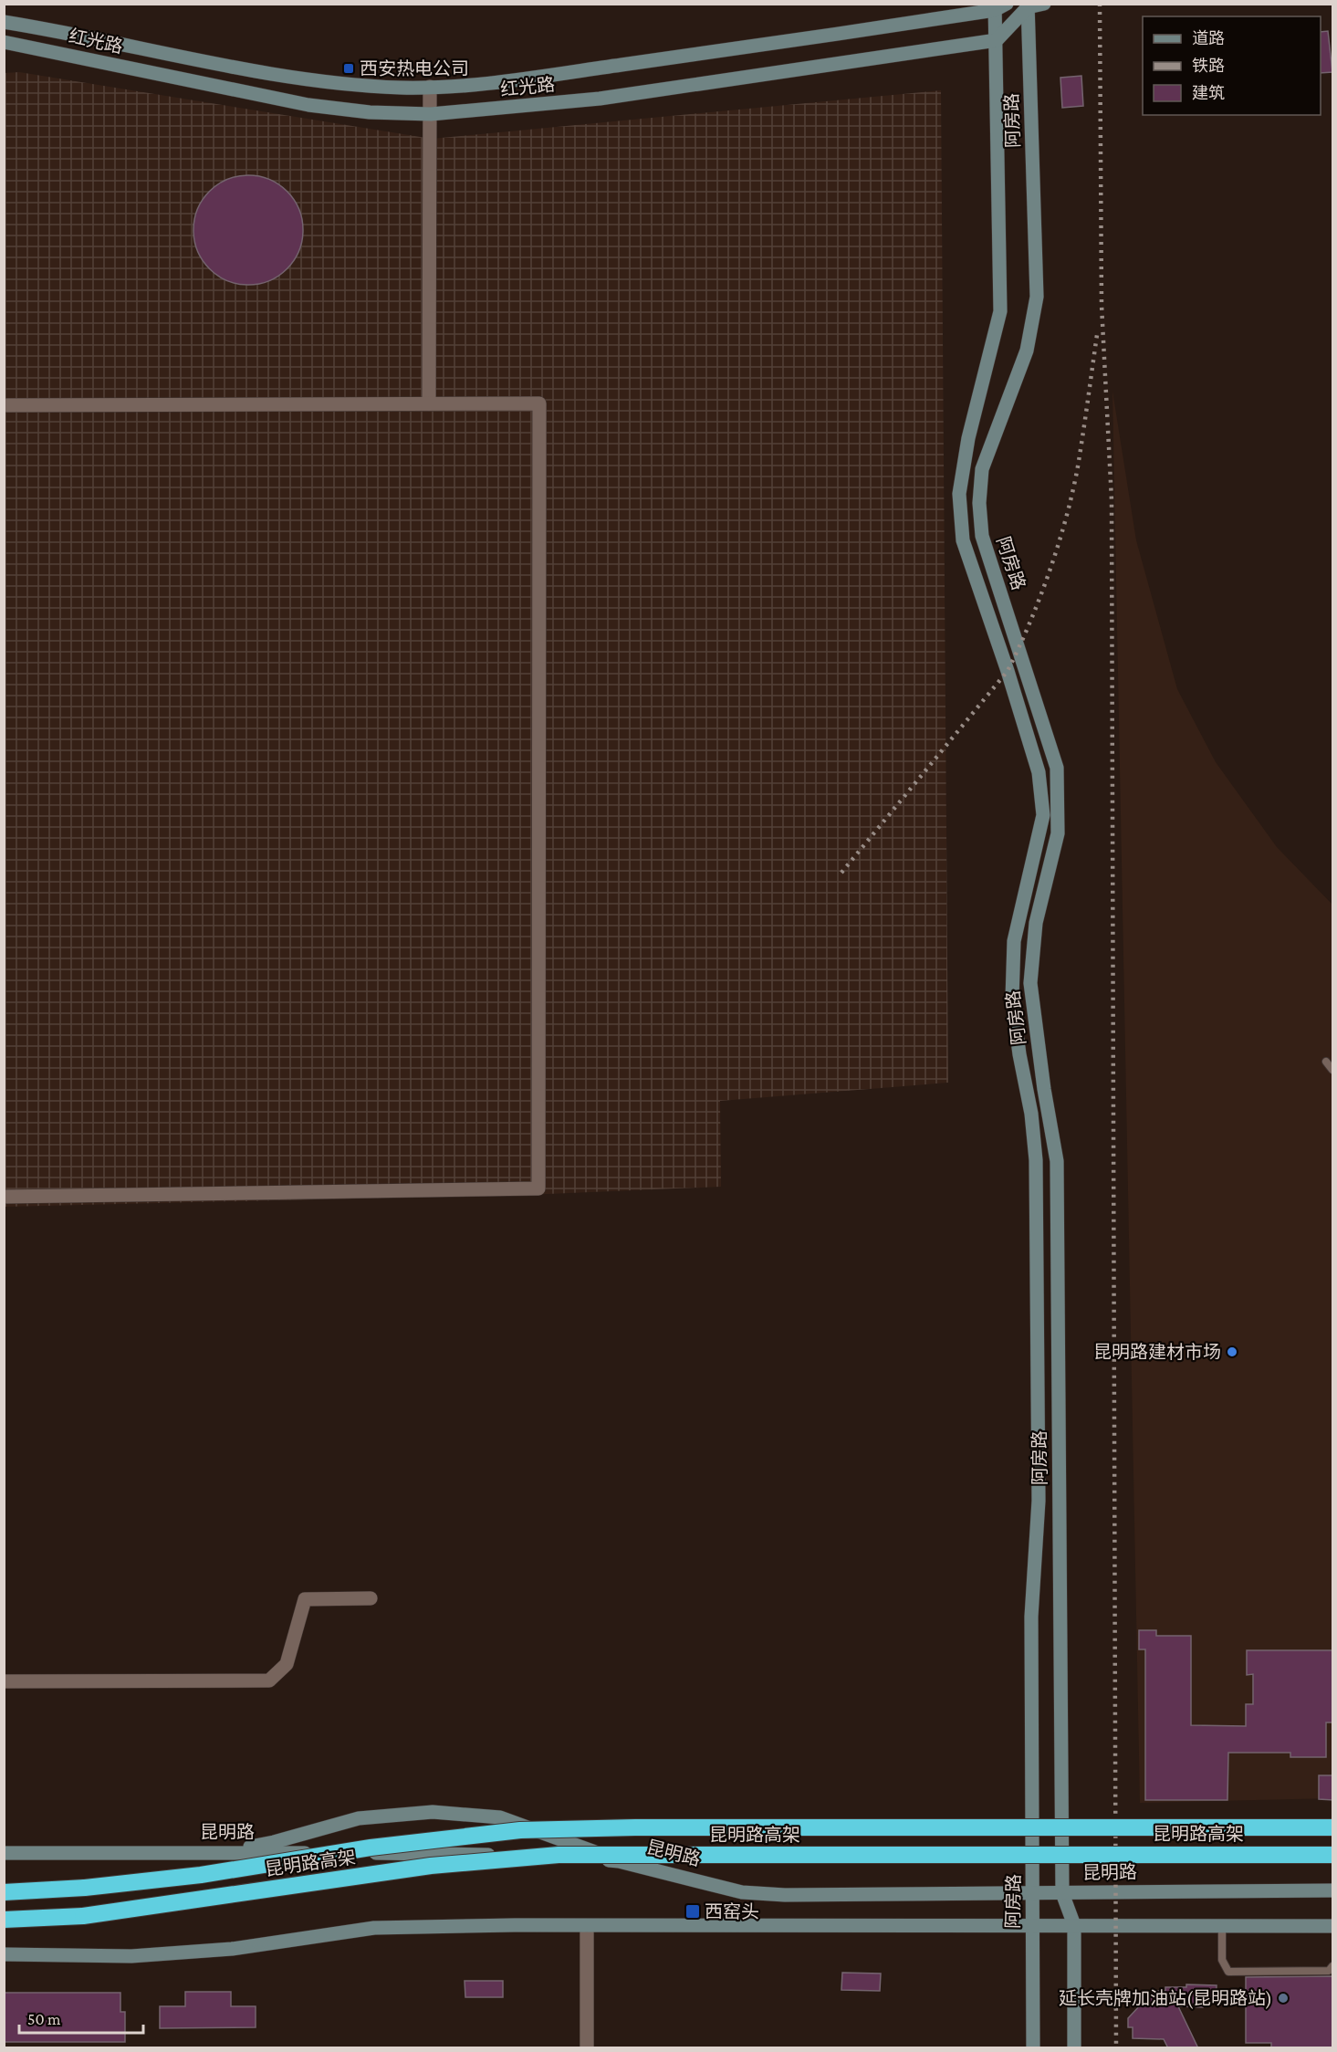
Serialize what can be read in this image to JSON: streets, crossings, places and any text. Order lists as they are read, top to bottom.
{
  "streets": {
    "highway": ["昆明路高架"],
    "main road": ["红光路", "阿房路", "昆明路"]
  },
  "crossings": [
    ["红光路", "阿房路"],
    ["阿房路", "昆明路"]
  ],
  "places": {
    "transit": ["西安热电公司", "西窑头"],
    "other": ["昆明路建材市场", "延长壳牌加油站(昆明路站)"]
  },
  "legend": ["道路", "铁路", "建筑"],
  "scale_bar": "50 m"
}
